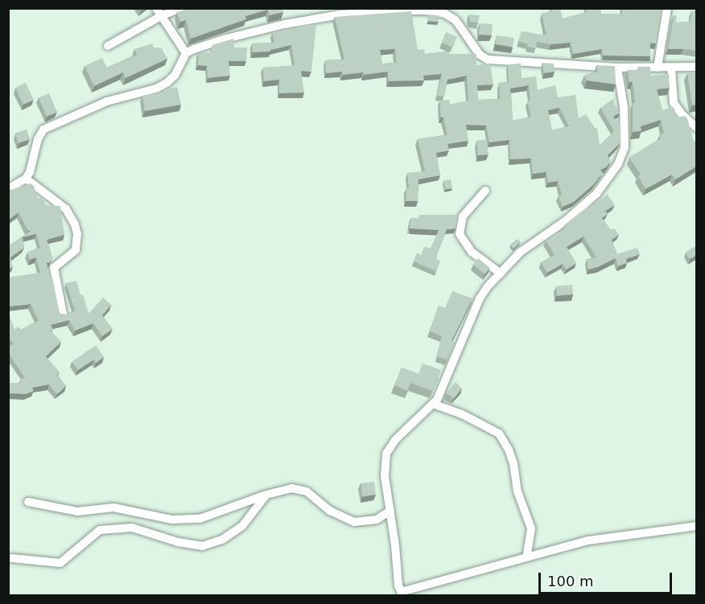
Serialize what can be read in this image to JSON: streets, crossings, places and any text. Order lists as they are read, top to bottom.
{
  "scale_bar": "100 m"
}
